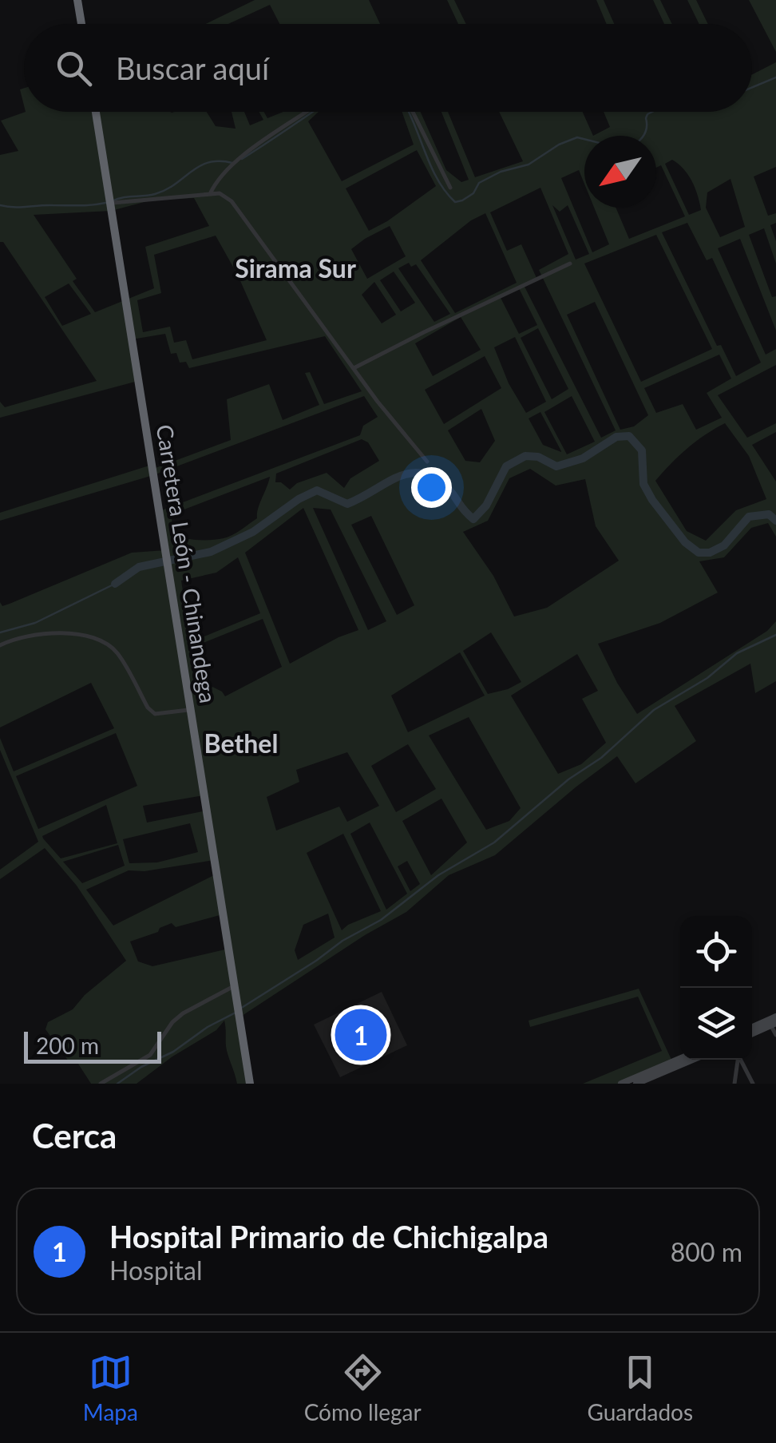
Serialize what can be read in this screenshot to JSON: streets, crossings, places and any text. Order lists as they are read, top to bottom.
{
  "streets": {
    "highway": ["Carretera León - Chinandega"]
  },
  "districts": ["Sirama Sur", "Bethel"],
  "scale_bar": "200 m",
  "north": "bottom left",
  "page": {
    "search": "Buscar aquí",
    "pins": "1",
    "scale": "200 m",
    "heading": "Cerca",
    "list": [
      {
        "mark": "1",
        "name": "Hospital Primario de Chichigalpa",
        "note": "Hospital",
        "value": "800 m"
      }
    ],
    "nav": ["Mapa", "Cómo llegar", "Guardados"]
  }
}
